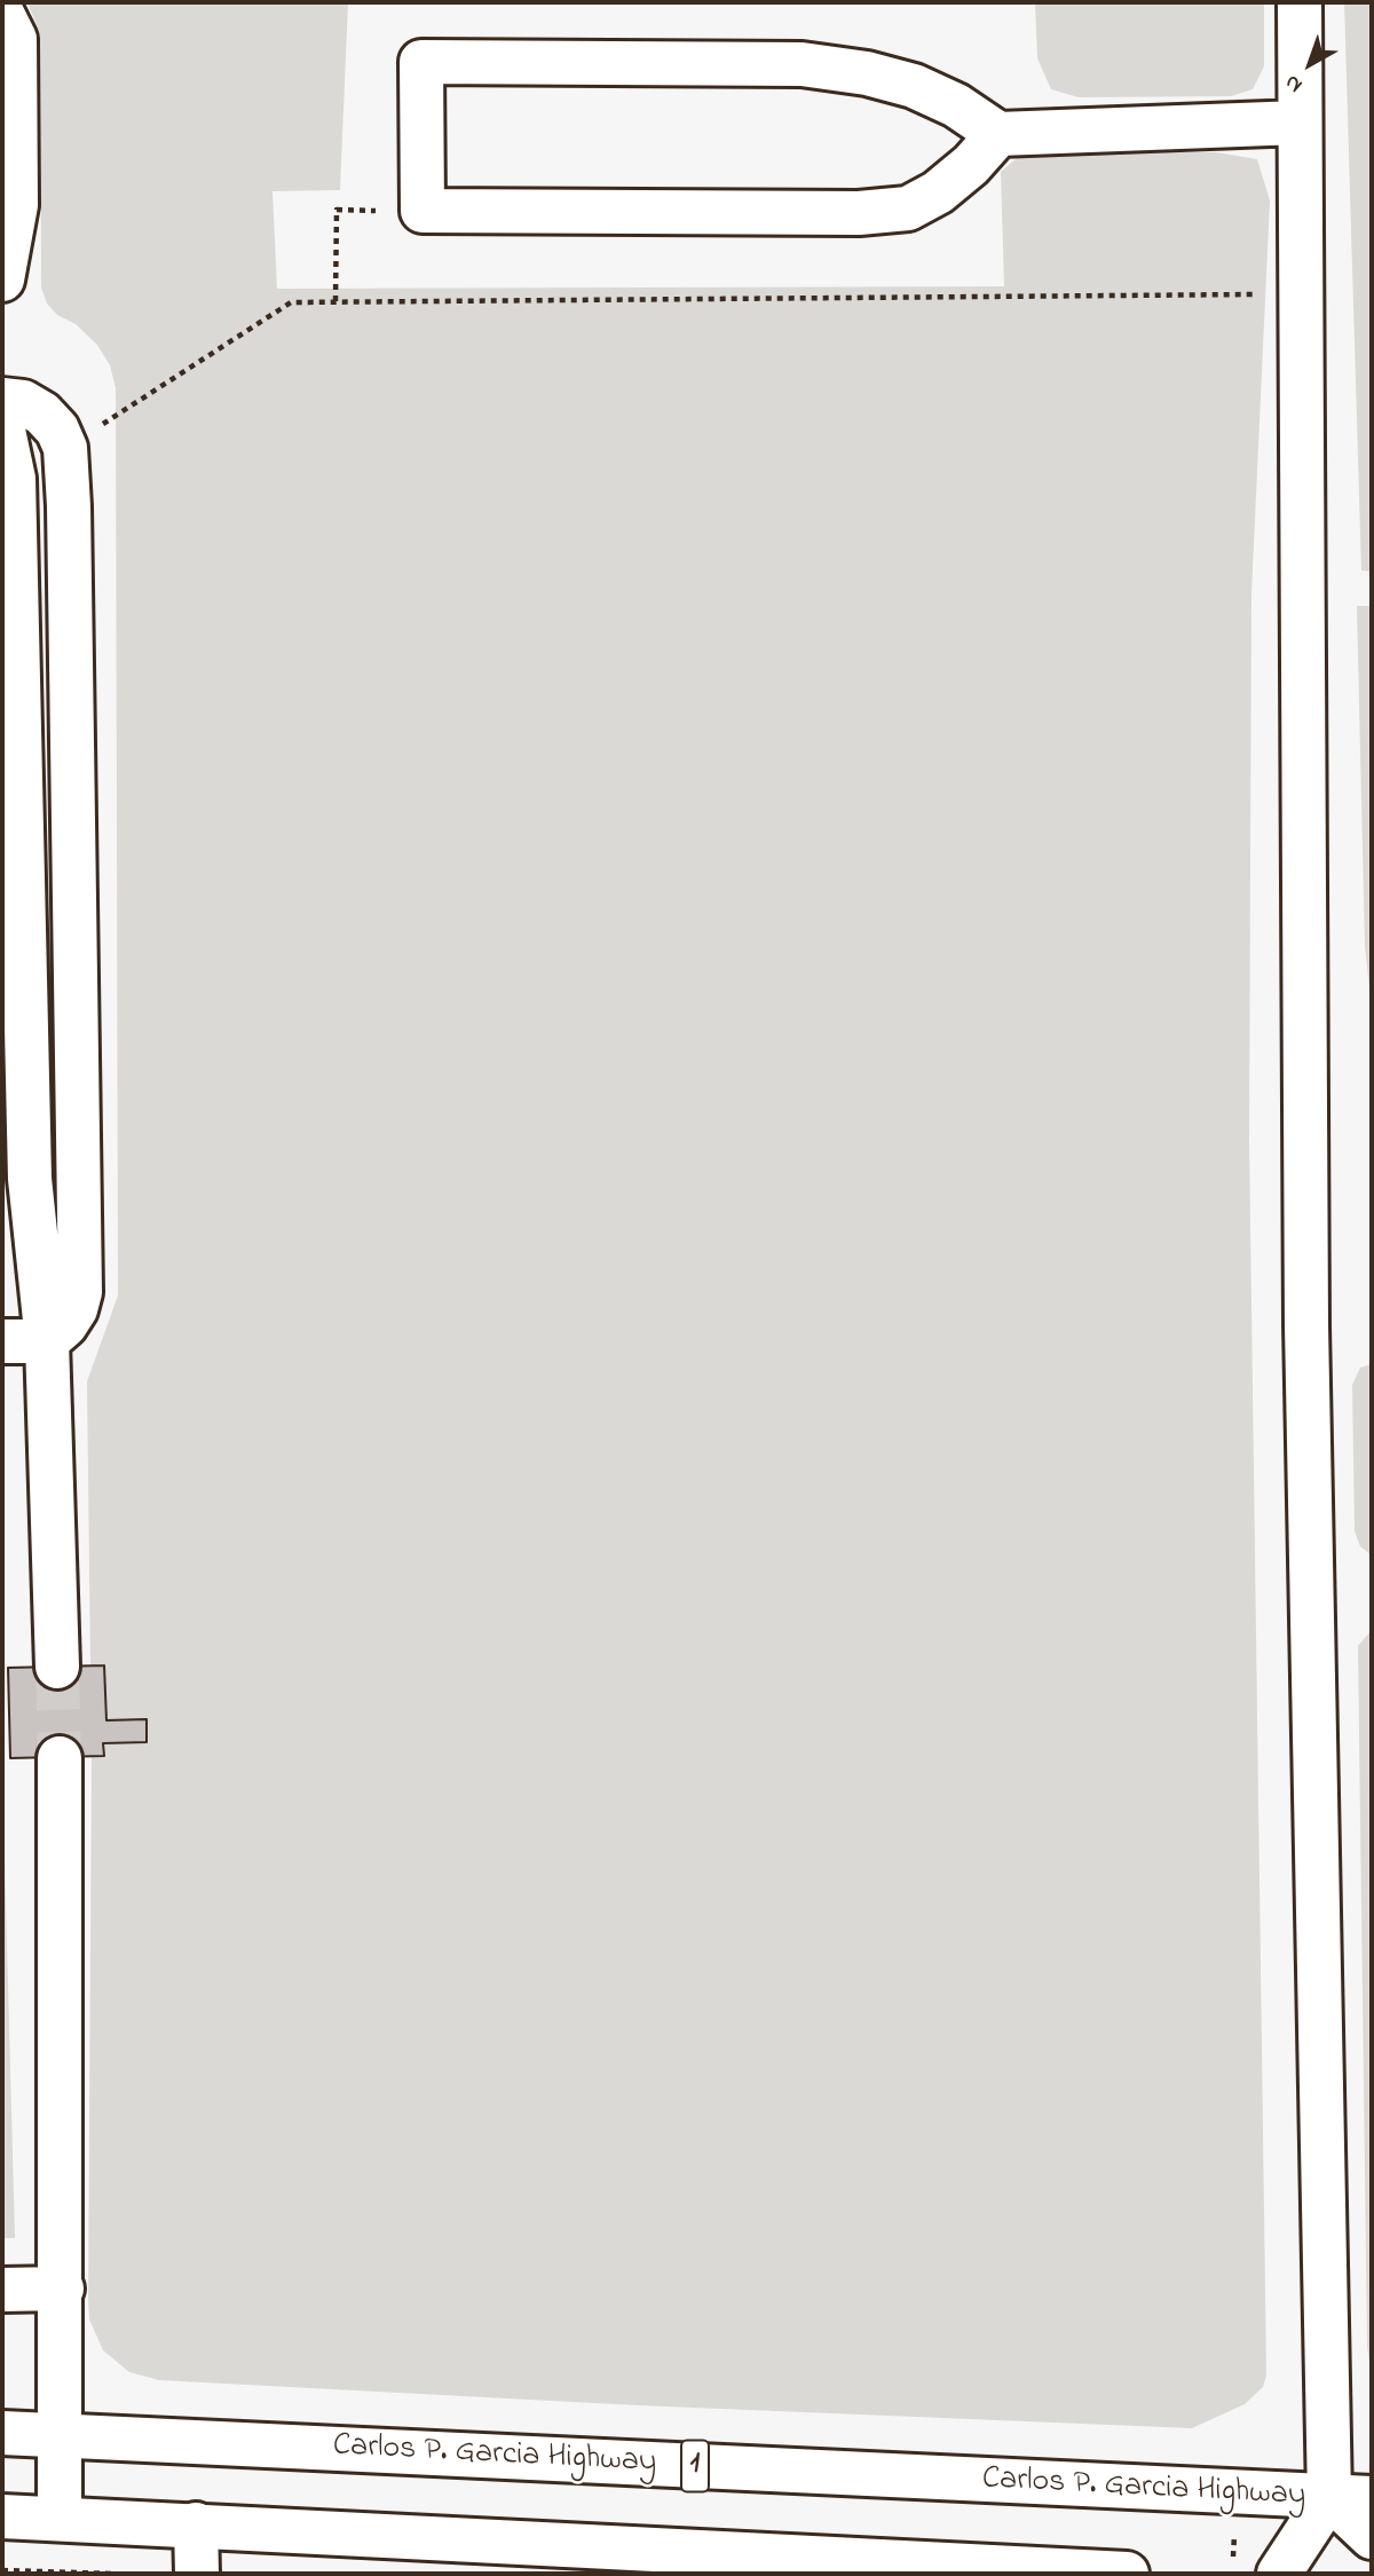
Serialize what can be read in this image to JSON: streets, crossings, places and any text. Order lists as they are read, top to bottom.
{
  "streets": {
    "main road": ["Carlos P. Garcia Highway", "1"]
  },
  "north": "bottom left"
}
